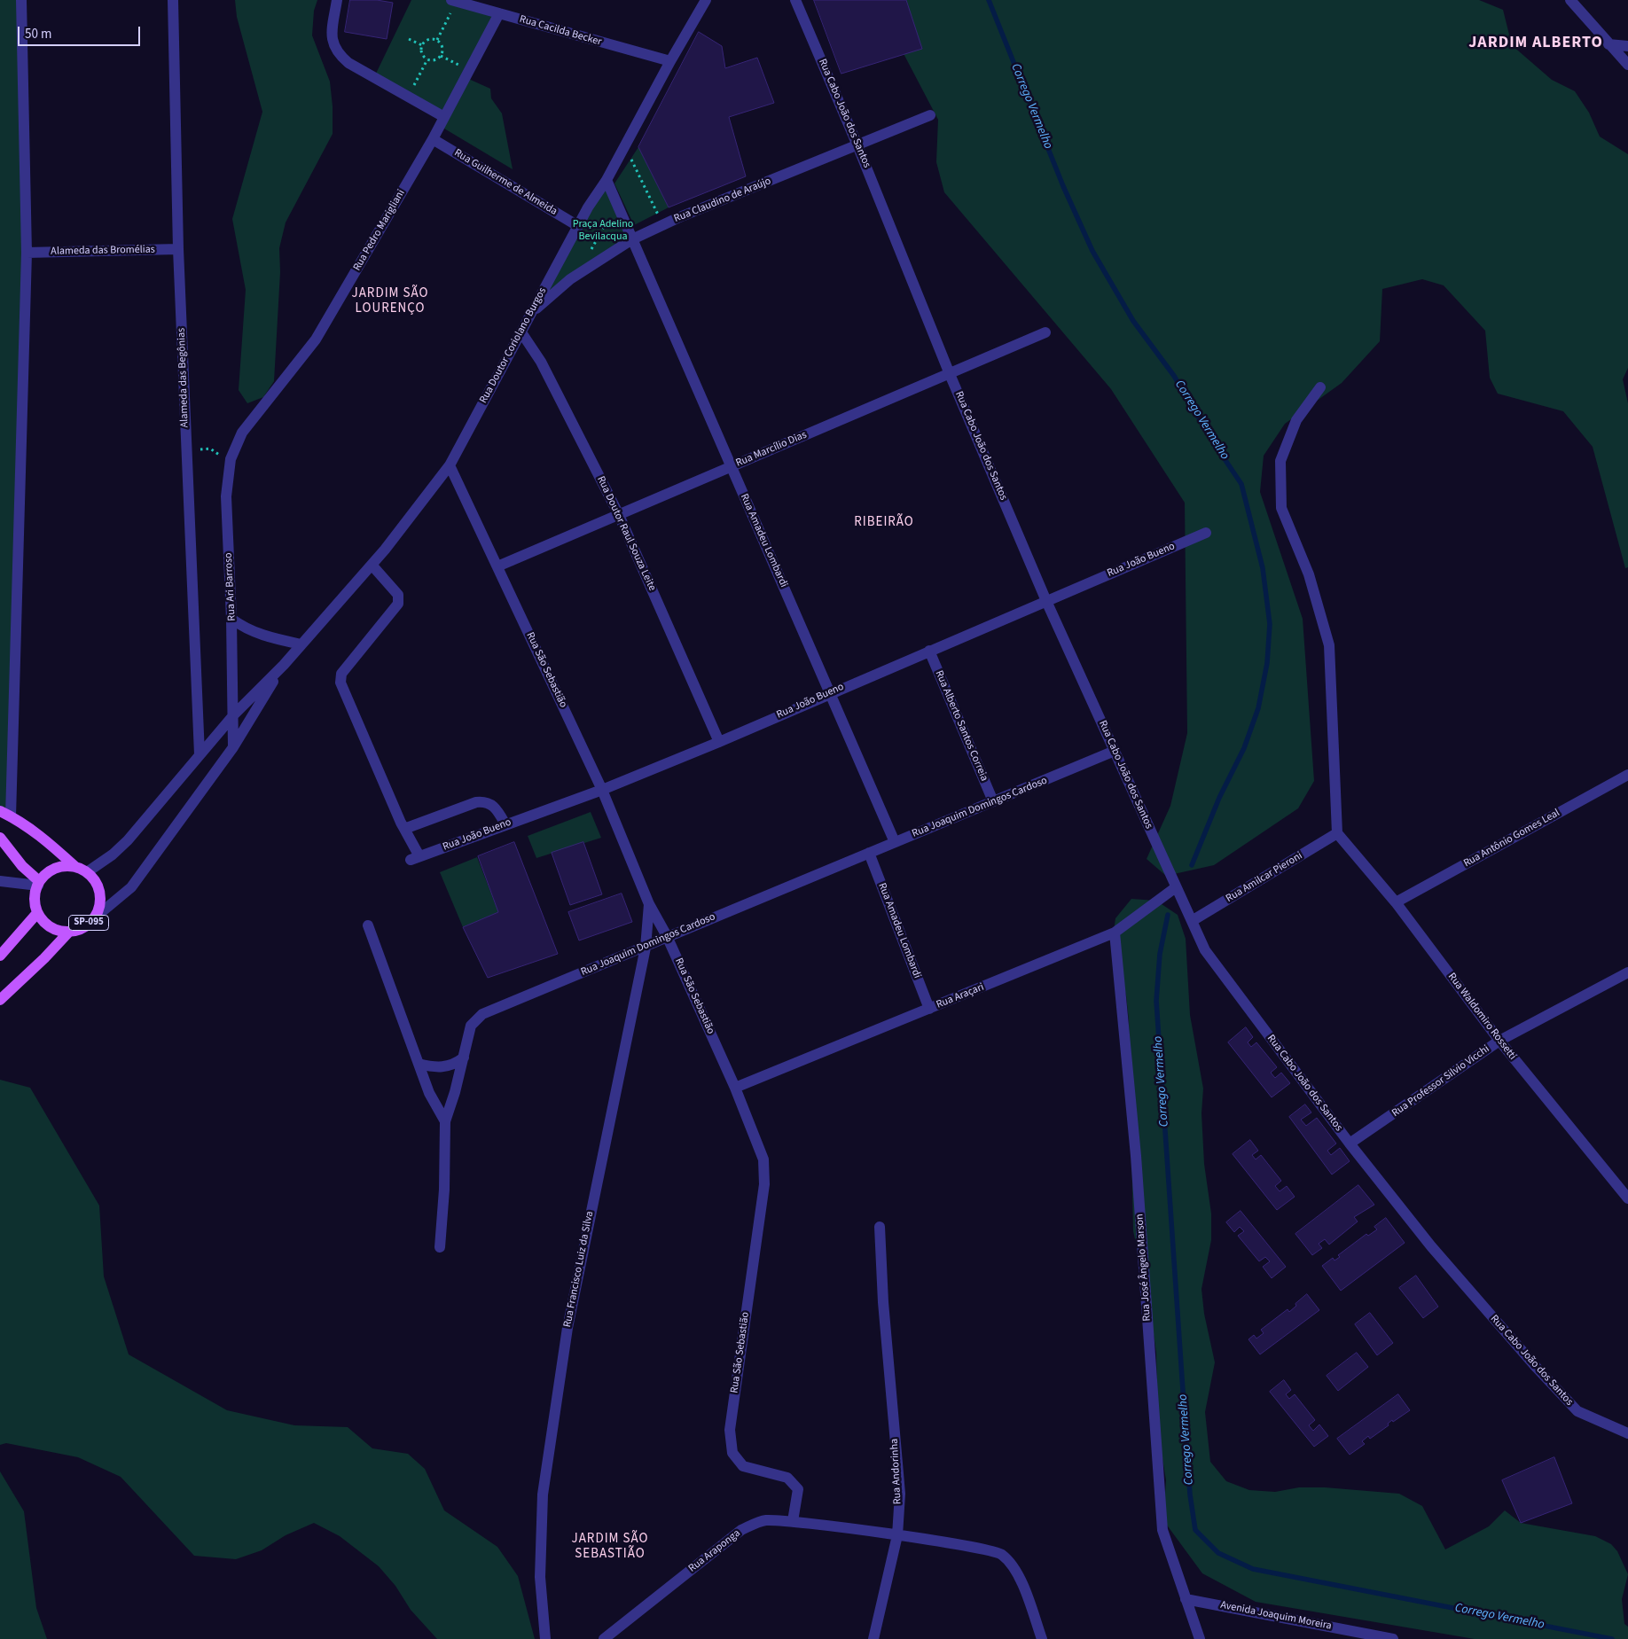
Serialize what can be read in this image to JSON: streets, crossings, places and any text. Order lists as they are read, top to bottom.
{
  "streets": {
    "main road": ["SP-095"],
    "street": [
      "Rua Cacilda Becker",
      "Rua Cabo João dos Santos",
      "Rua Guilherme de Almeida",
      "Rua Claudino de Araújo",
      "Rua Pedro Marigliani",
      "Alameda das Bromélias",
      "Rua Doutor Coriolano Burgos",
      "Alameda das Begônias",
      "Rua Marcílio Dias",
      "Rua Doutor Raul Souza Leite",
      "Rua Amadeu Lombardi",
      "Rua João Bueno",
      "Rua Ari Barroso",
      "Rua São Sebastião",
      "Rua Alberto Santos Correia",
      "Rua Joaquim Domingos Cardoso",
      "Rua Antônio Gomes Leal",
      "Rua Amilcar Pieroni",
      "Rua Araçari",
      "Rua Waldomiro Rossetti",
      "Rua Professor Silvio Vicchi",
      "Rua José Ângelo Marson",
      "Rua Francisco Luiz da Silva",
      "Rua Andorinha",
      "Rua Araponga",
      "Avenida Joaquim Moreira"
    ]
  },
  "crossings": [
    ["Rua Cacilda Becker", "Rua Pedro Marigliani"],
    ["Rua Cacilda Becker", "Rua Doutor Coriolano Burgos"],
    ["Rua Cabo João dos Santos", "Rua Claudino de Araújo"],
    ["Rua Cabo João dos Santos", "Rua Marcílio Dias"],
    ["Rua Cabo João dos Santos", "Rua João Bueno"],
    ["Rua Cabo João dos Santos", "Rua Joaquim Domingos Cardoso"],
    ["Rua Cabo João dos Santos", "Rua Amilcar Pieroni"],
    ["Rua Cabo João dos Santos", "Rua Araçari"],
    ["Rua Cabo João dos Santos", "Rua Professor Silvio Vicchi"],
    ["Rua Guilherme de Almeida", "Rua Pedro Marigliani"],
    ["Rua Guilherme de Almeida", "Rua Doutor Coriolano Burgos"],
    ["Rua Claudino de Araújo", "Rua Doutor Coriolano Burgos"],
    ["Rua Claudino de Araújo", "Rua Amadeu Lombardi"],
    ["Rua Pedro Marigliani", "Rua Ari Barroso"],
    ["Alameda das Bromélias", "Alameda das Begônias"],
    ["Rua Doutor Coriolano Burgos", "Rua Doutor Raul Souza Leite"],
    ["Rua Doutor Coriolano Burgos", "Rua São Sebastião"],
    ["Rua Marcílio Dias", "Rua Doutor Raul Souza Leite"],
    ["Rua Marcílio Dias", "Rua Amadeu Lombardi"],
    ["Rua Marcílio Dias", "Rua São Sebastião"],
    ["Rua Doutor Raul Souza Leite", "Rua João Bueno"],
    ["Rua Amadeu Lombardi", "Rua João Bueno"],
    ["Rua Amadeu Lombardi", "Rua Joaquim Domingos Cardoso"],
    ["Rua Amadeu Lombardi", "Rua Araçari"],
    ["Rua João Bueno", "Rua São Sebastião"],
    ["Rua João Bueno", "Rua Alberto Santos Correia"],
    ["Rua São Sebastião", "Rua Joaquim Domingos Cardoso"],
    ["Rua São Sebastião", "Rua Araçari"],
    ["Rua São Sebastião", "Rua Francisco Luiz da Silva"],
    ["Rua São Sebastião", "Rua Araponga"],
    ["Rua Alberto Santos Correia", "Rua Joaquim Domingos Cardoso"],
    ["Rua Joaquim Domingos Cardoso", "Rua Francisco Luiz da Silva"],
    ["Rua Antônio Gomes Leal", "Rua Waldomiro Rossetti"],
    ["Rua Amilcar Pieroni", "Rua Waldomiro Rossetti"],
    ["Rua Araçari", "Rua José Ângelo Marson"],
    ["Rua Waldomiro Rossetti", "Rua Professor Silvio Vicchi"],
    ["Rua José Ângelo Marson", "Avenida Joaquim Moreira"],
    ["Rua Andorinha", "Rua Araponga"]
  ],
  "districts": [
    "JARDIM ALBERTO",
    "JARDIM SÃO LOURENÇO",
    "RIBEIRÃO",
    "JARDIM SÃO SEBASTIÃO"
  ],
  "water": ["Corrego Vermelho"],
  "parks": ["Praça Adelino Bevilacqua"],
  "scale_bar": "50 m"
}
